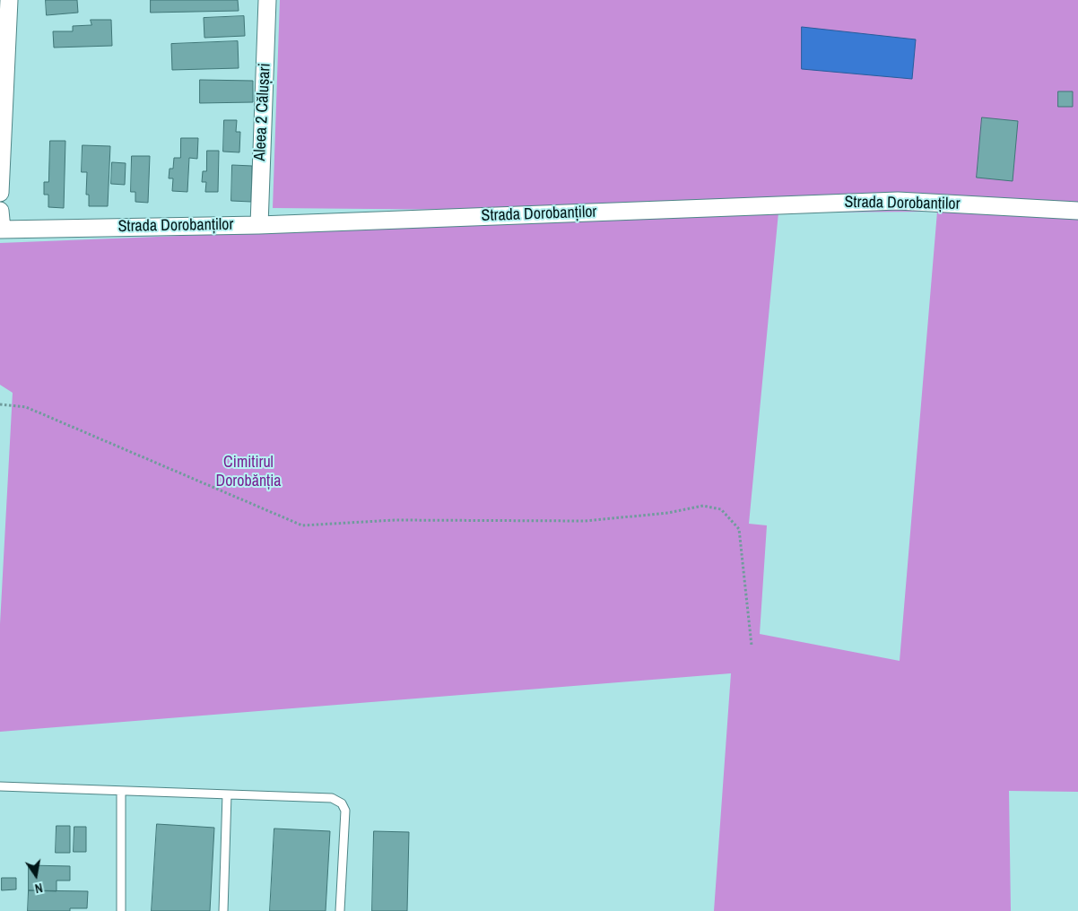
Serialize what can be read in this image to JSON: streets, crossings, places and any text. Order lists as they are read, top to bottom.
{
  "streets": {
    "street": ["Aleea 2 Călușari", "Strada Dorobanților"]
  },
  "crossings": [
    ["Aleea 2 Călușari", "Strada Dorobanților"]
  ],
  "parks": ["Cimitirul Dorobănția"],
  "north": "bottom"
}
